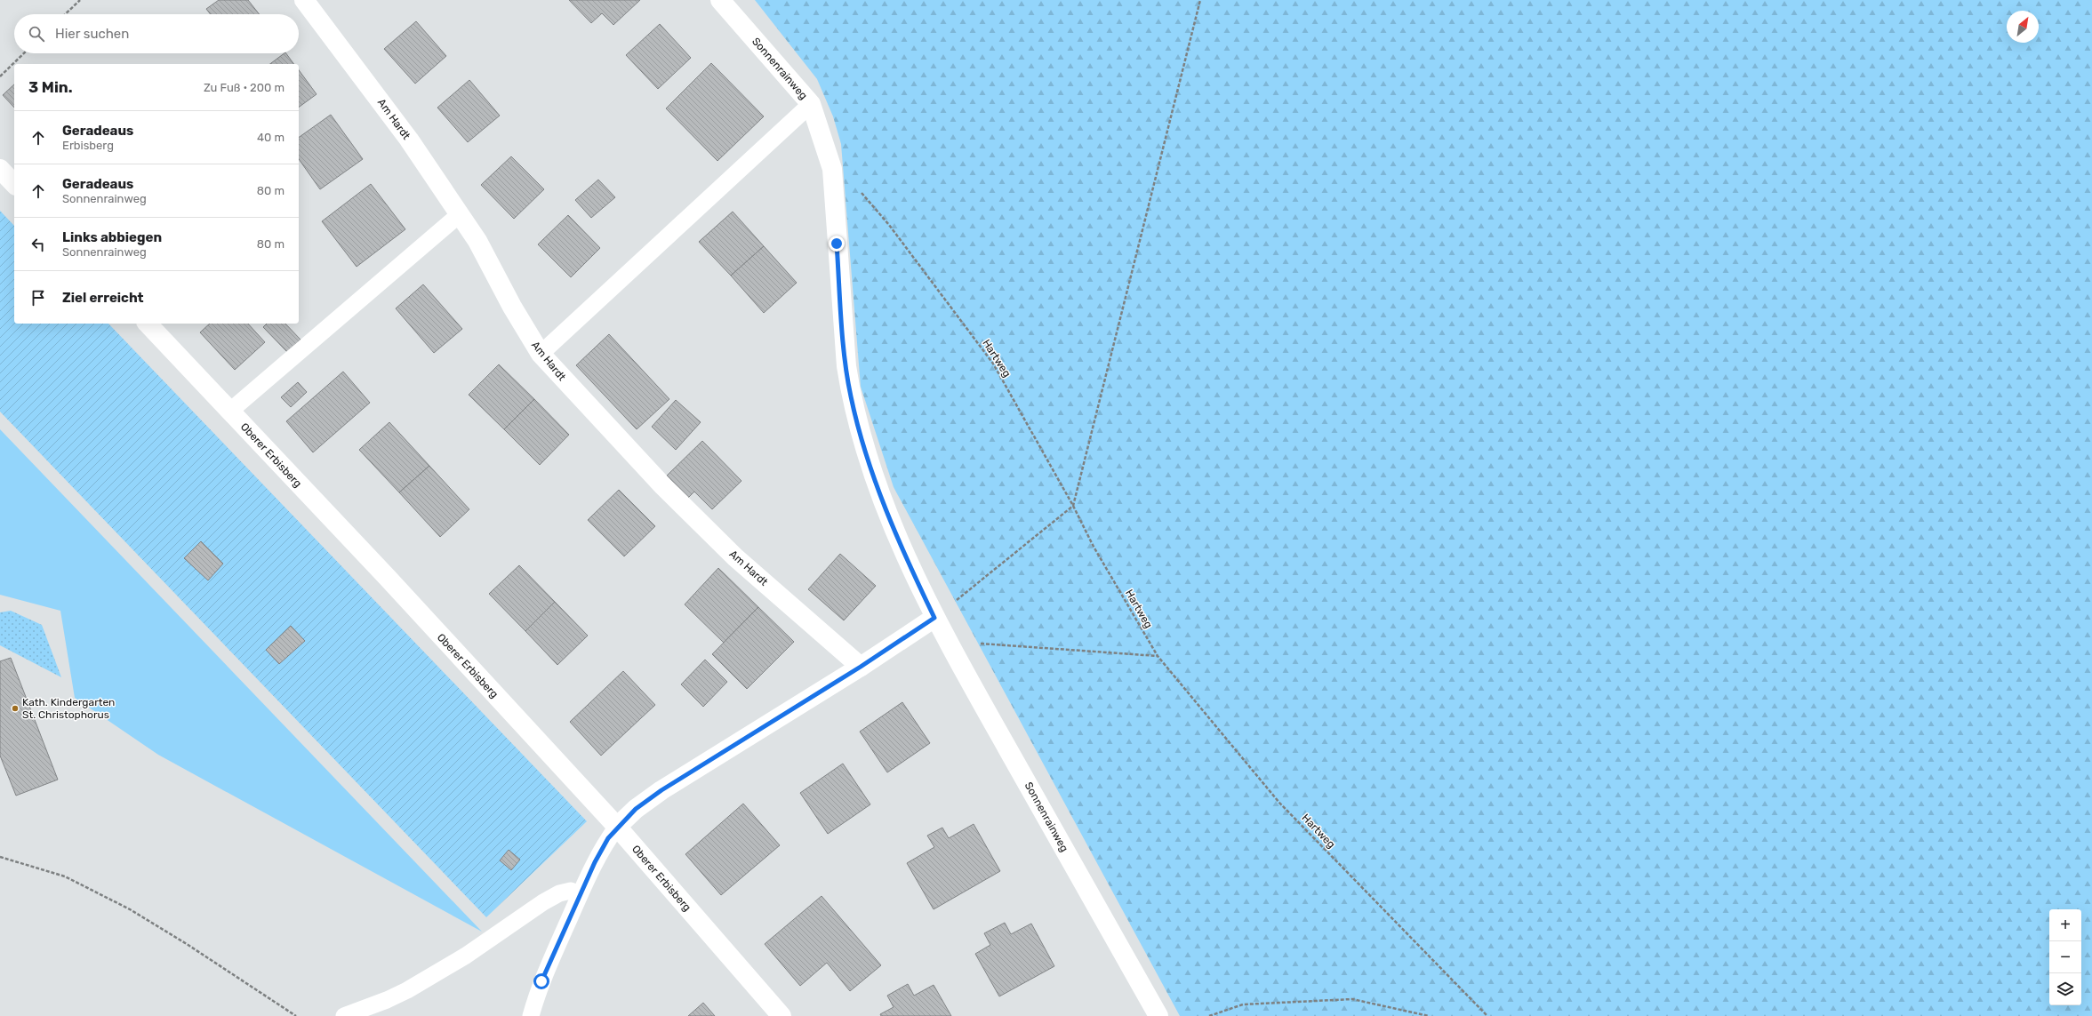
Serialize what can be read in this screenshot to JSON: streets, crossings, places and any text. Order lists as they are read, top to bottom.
{
  "streets": {
    "street": ["Sonnenrainweg", "Am Hardt", "Oberer Erbisberg"],
    "path": ["Hartweg"]
  },
  "crossings": [
    ["Sonnenrainweg", "Hartweg"]
  ],
  "places": ["Kath. Kindergarten St. Christophorus"],
  "north": "top right",
  "page": {
    "search": "Hier suchen",
    "heading": ["3 Min.", "Zu Fuß · 200 m"],
    "list": [
      ["Geradeaus", "Erbisberg", "40 m"],
      ["Geradeaus", "Sonnenrainweg", "80 m"],
      ["Links abbiegen", "Sonnenrainweg", "80 m"],
      "Ziel erreicht"
    ],
    "map_buttons": ["+", "−"]
  }
}
